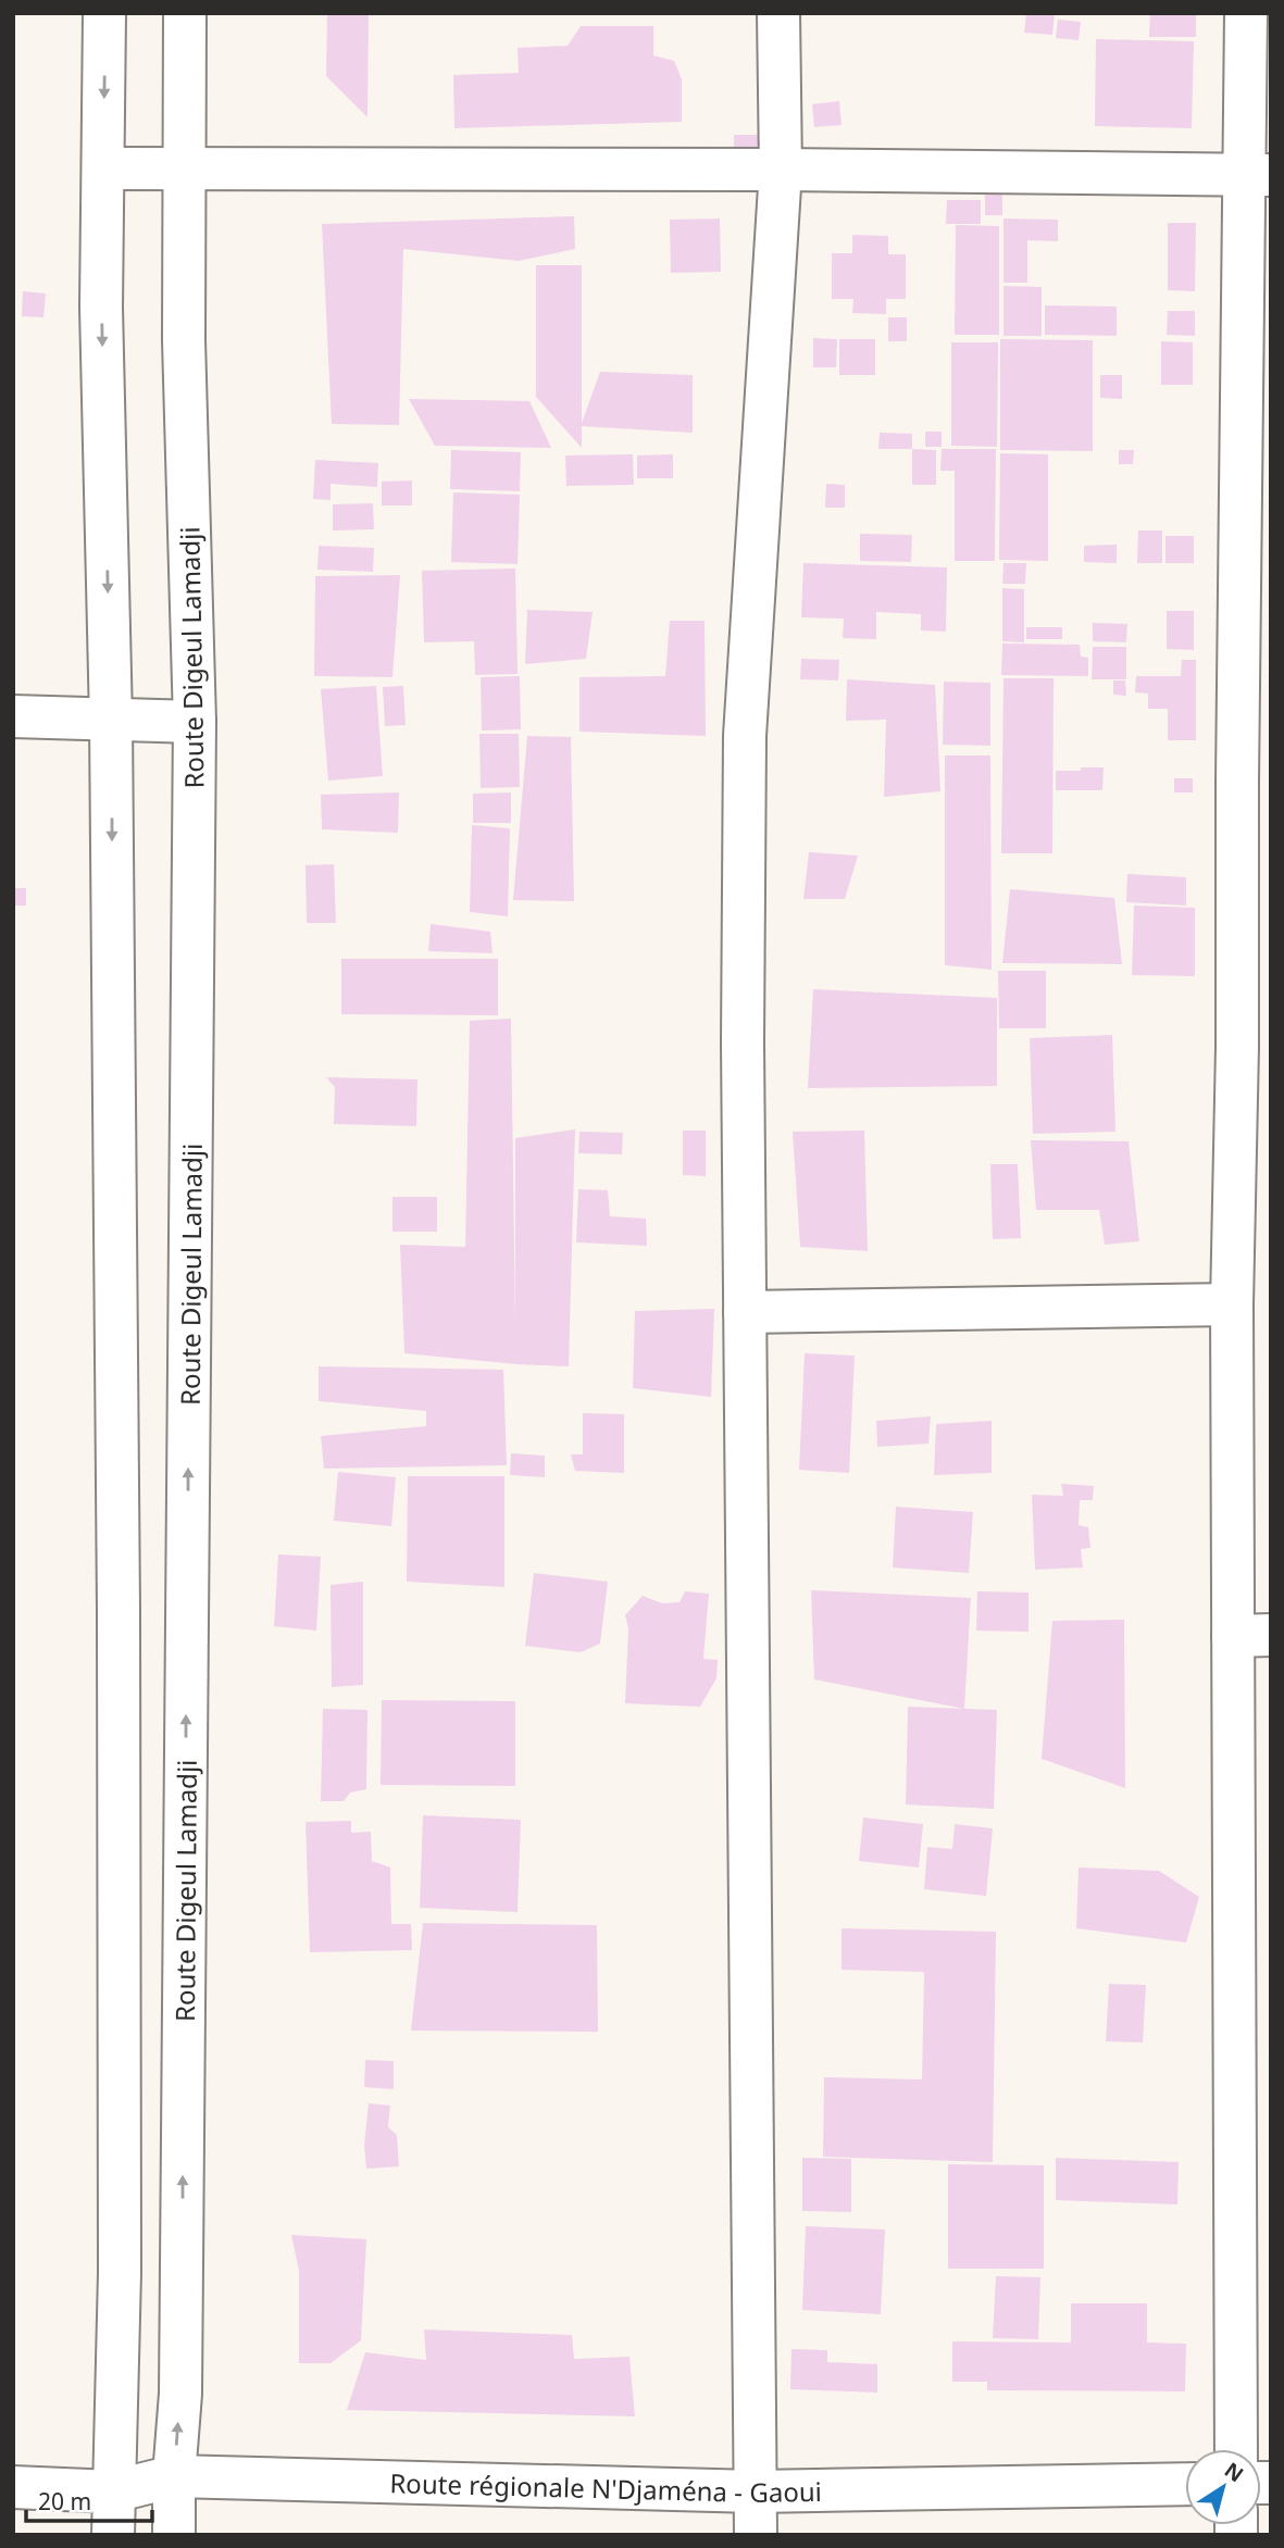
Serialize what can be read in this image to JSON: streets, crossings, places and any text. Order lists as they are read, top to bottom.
{
  "streets": {
    "street": ["Route Digeul Lamadji", "Route régionale N'Djaména - Gaoui"]
  },
  "crossings": [
    ["Route Digeul Lamadji", "Route régionale N'Djaména - Gaoui"]
  ],
  "scale_bar": "20 m",
  "north": "top right"
}
